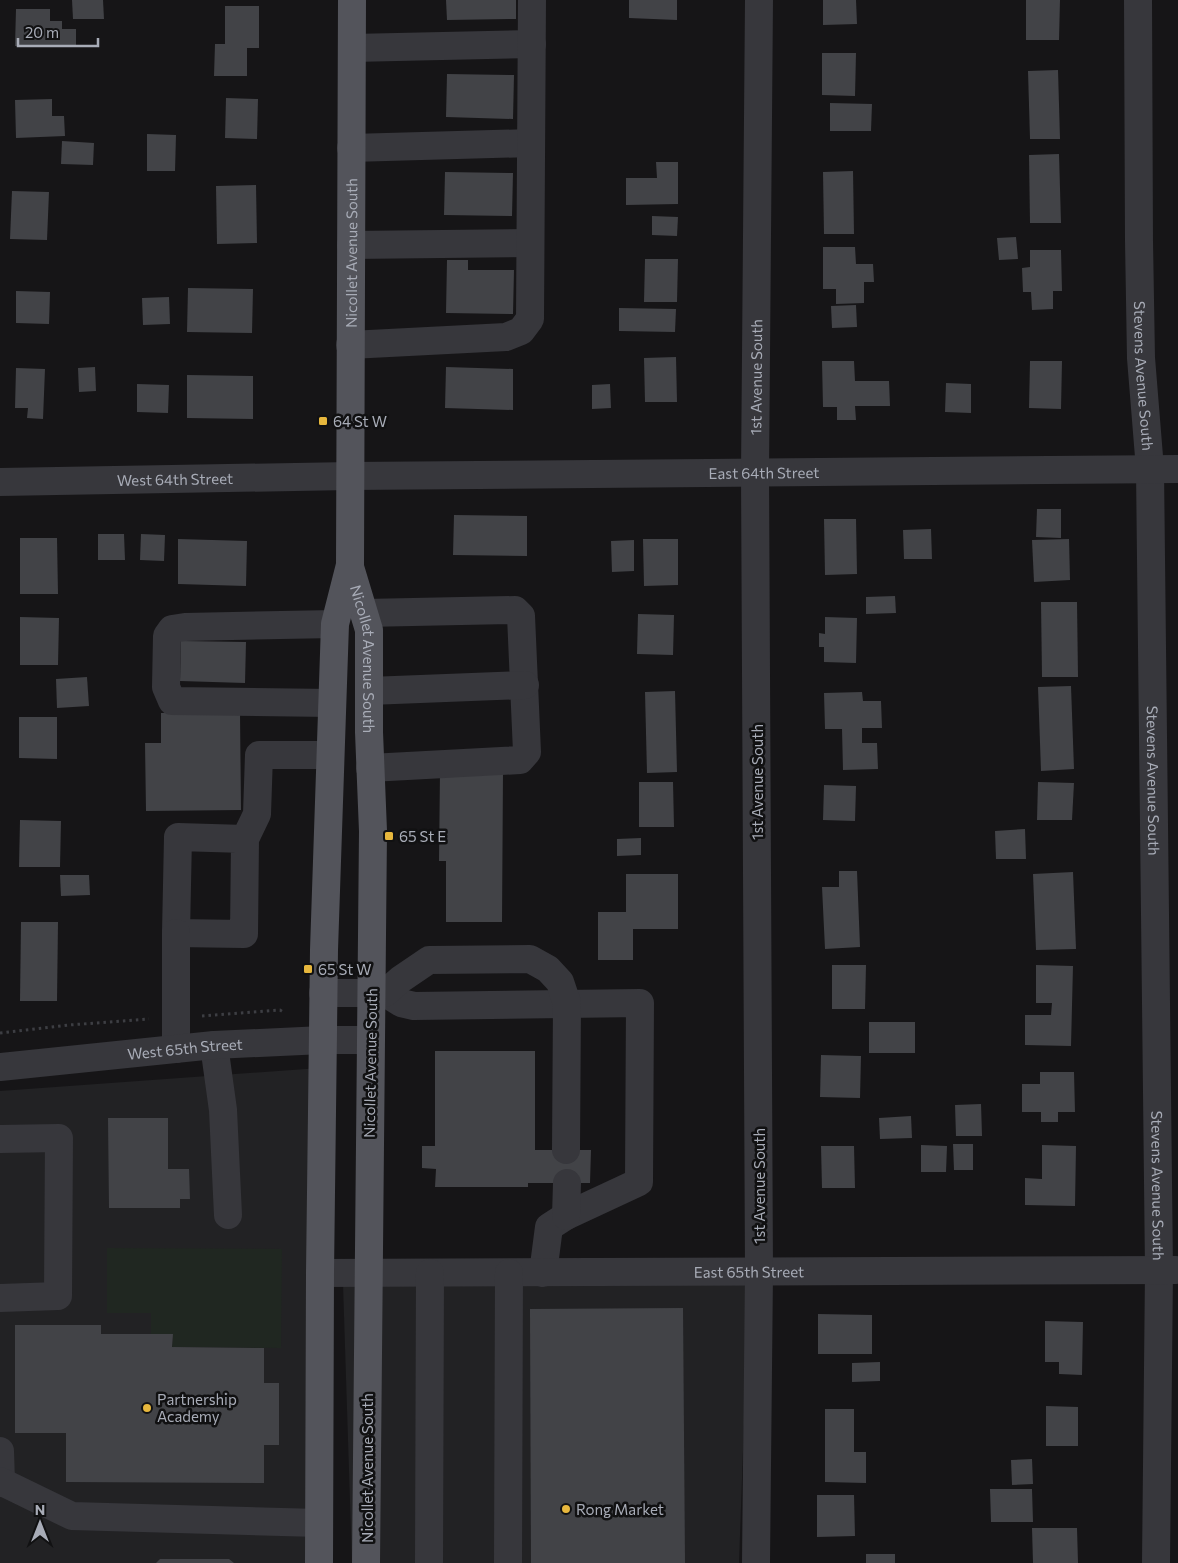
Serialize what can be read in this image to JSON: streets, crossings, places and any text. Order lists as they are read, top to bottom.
{
  "streets": {
    "main road": ["Nicollet Avenue South"],
    "street": [
      "1st Avenue South",
      "Stevens Avenue South",
      "East 64th Street",
      "West 64th Street",
      "West 65th Street",
      "East 65th Street"
    ]
  },
  "crossings": [
    ["Nicollet Avenue South", "East 64th Street"],
    ["Nicollet Avenue South", "West 64th Street"],
    ["Nicollet Avenue South", "West 65th Street"],
    ["Nicollet Avenue South", "East 65th Street"],
    ["1st Avenue South", "East 64th Street"],
    ["1st Avenue South", "East 65th Street"],
    ["Stevens Avenue South", "East 64th Street"],
    ["Stevens Avenue South", "East 65th Street"],
    ["East 64th Street", "West 64th Street"]
  ],
  "places": {
    "transit": ["64 St W", "65 St E", "65 St W"],
    "other": ["Partnership Academy", "Rong Market"]
  },
  "scale_bar": "20 m",
  "north": "top"
}
